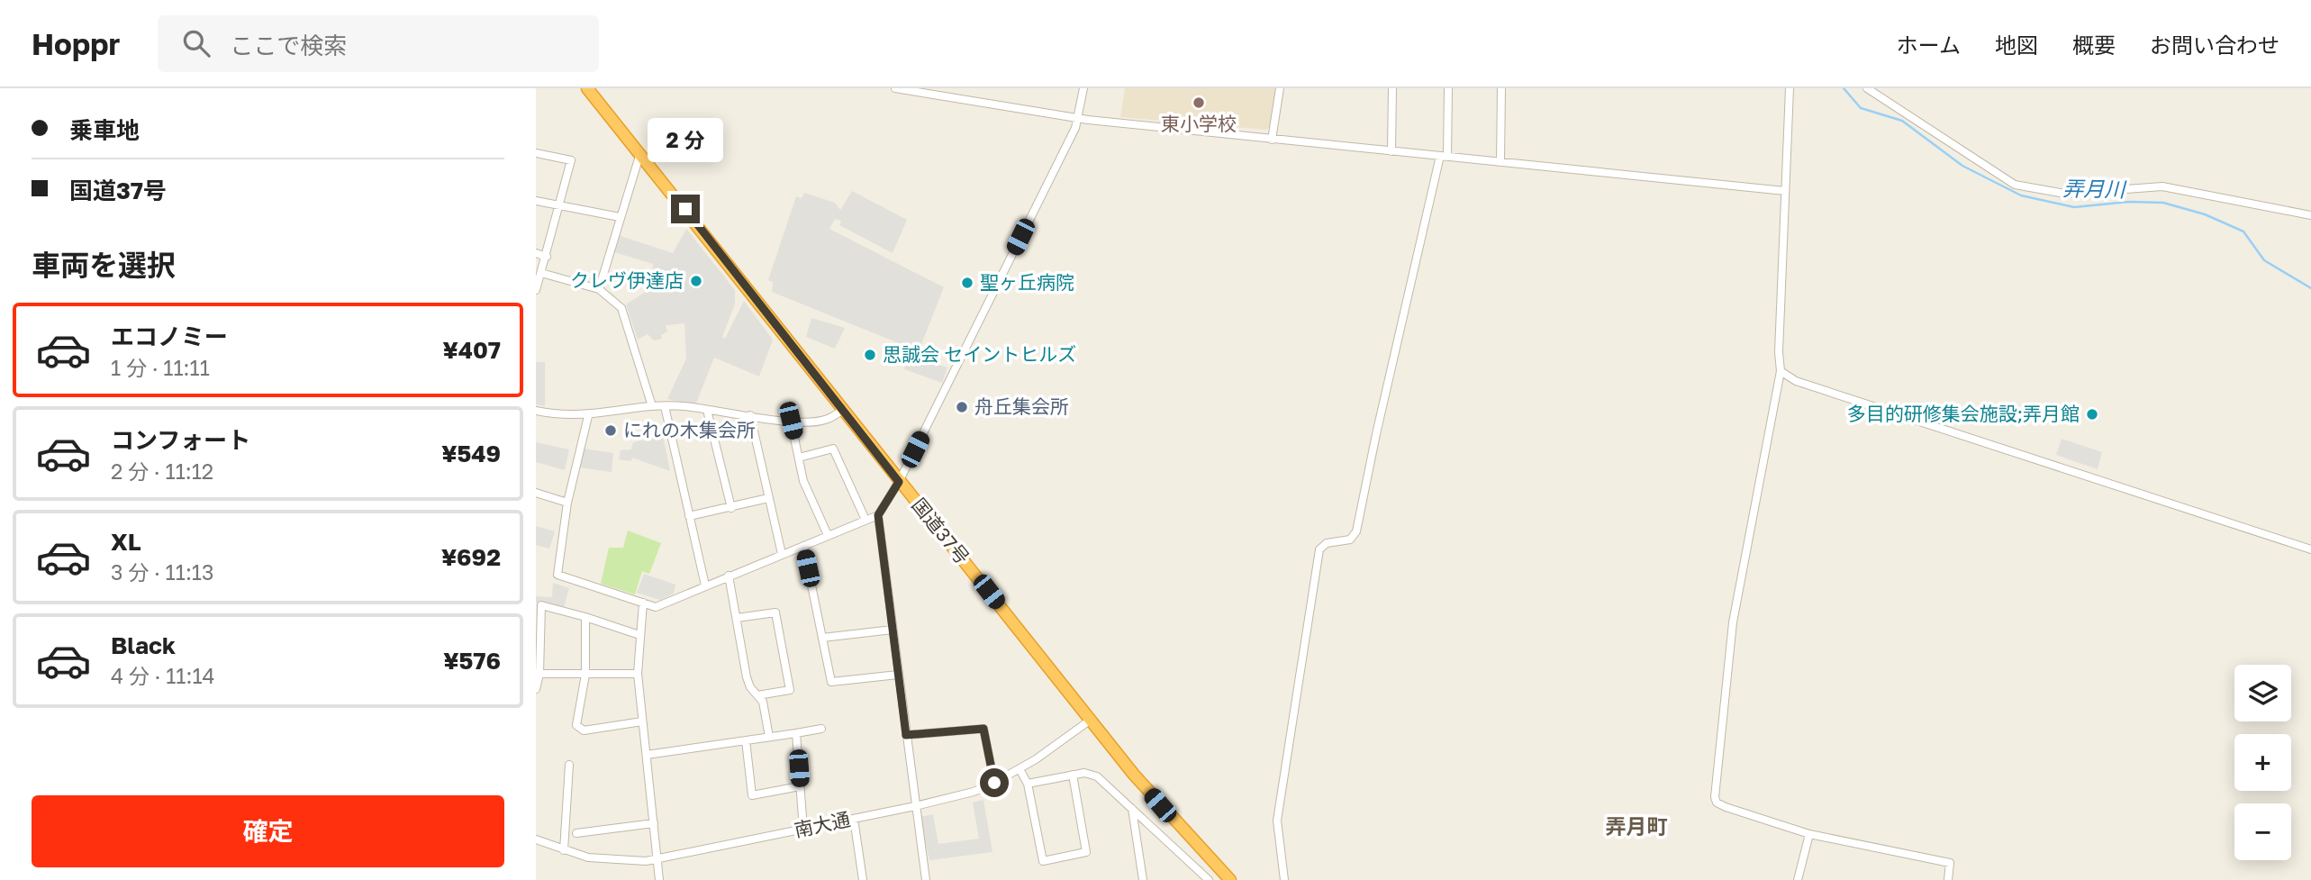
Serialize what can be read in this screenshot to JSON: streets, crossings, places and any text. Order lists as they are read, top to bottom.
{
  "streets": {
    "highway": ["国道37号"],
    "street": ["南大通"]
  },
  "crossings": [
    ["国道37号", "南大通"]
  ],
  "districts": ["弄月町"],
  "water": ["弄月川"],
  "places": [
    "東小学校",
    "クレヴ伊達店",
    "聖ヶ丘病院",
    "思誠会 セイントヒルズ",
    "舟丘集会所",
    "多目的研修集会施設;弄月館",
    "にれの木集会所"
  ],
  "page": {
    "header": "Hoppr",
    "search": "ここで検索",
    "nav": [
      "ホーム",
      "地図",
      "概要",
      "お問い合わせ"
    ],
    "banner": ["乗車地", "国道37号"],
    "bubble": "2 分",
    "heading": "車両を選択",
    "list": [
      {
        "name": "エコノミー",
        "note": "1 分 · 11:11",
        "value": "¥407"
      },
      {
        "name": "コンフォート",
        "note": "2 分 · 11:12",
        "value": "¥549"
      },
      {
        "name": "XL",
        "note": "3 分 · 11:13",
        "value": "¥692"
      },
      {
        "name": "Black",
        "note": "4 分 · 11:14",
        "value": "¥576"
      }
    ],
    "map_buttons": ["+", "−"],
    "buttons": "確定"
  }
}
